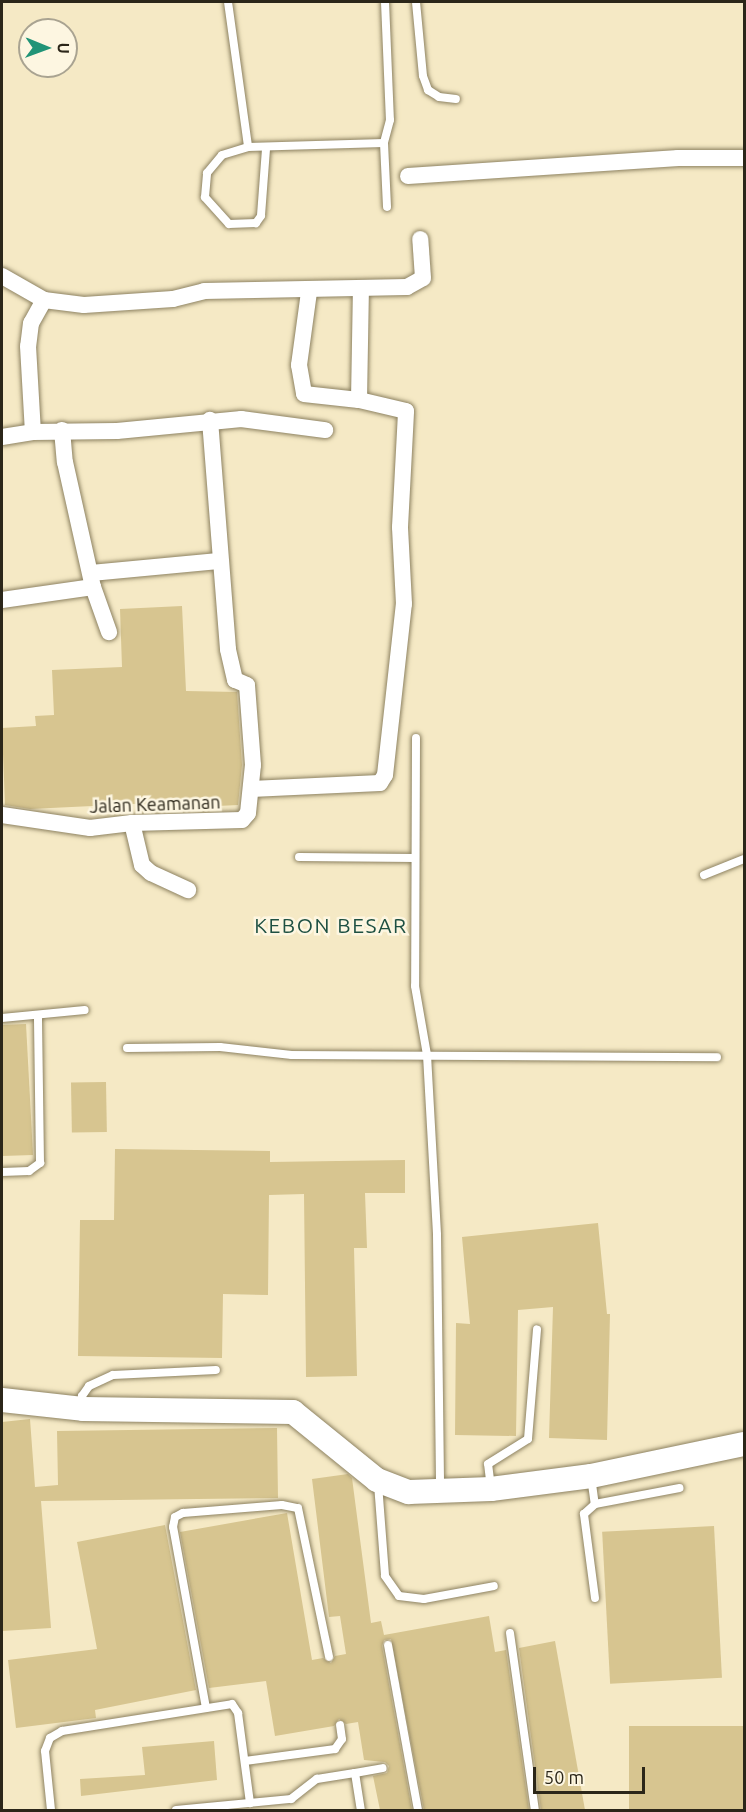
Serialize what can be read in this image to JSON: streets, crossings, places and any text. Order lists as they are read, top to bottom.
{
  "streets": {
    "street": ["Jalan Keamanan"]
  },
  "districts": ["KEBON BESAR"],
  "scale_bar": "50 m",
  "north": "right"
}
